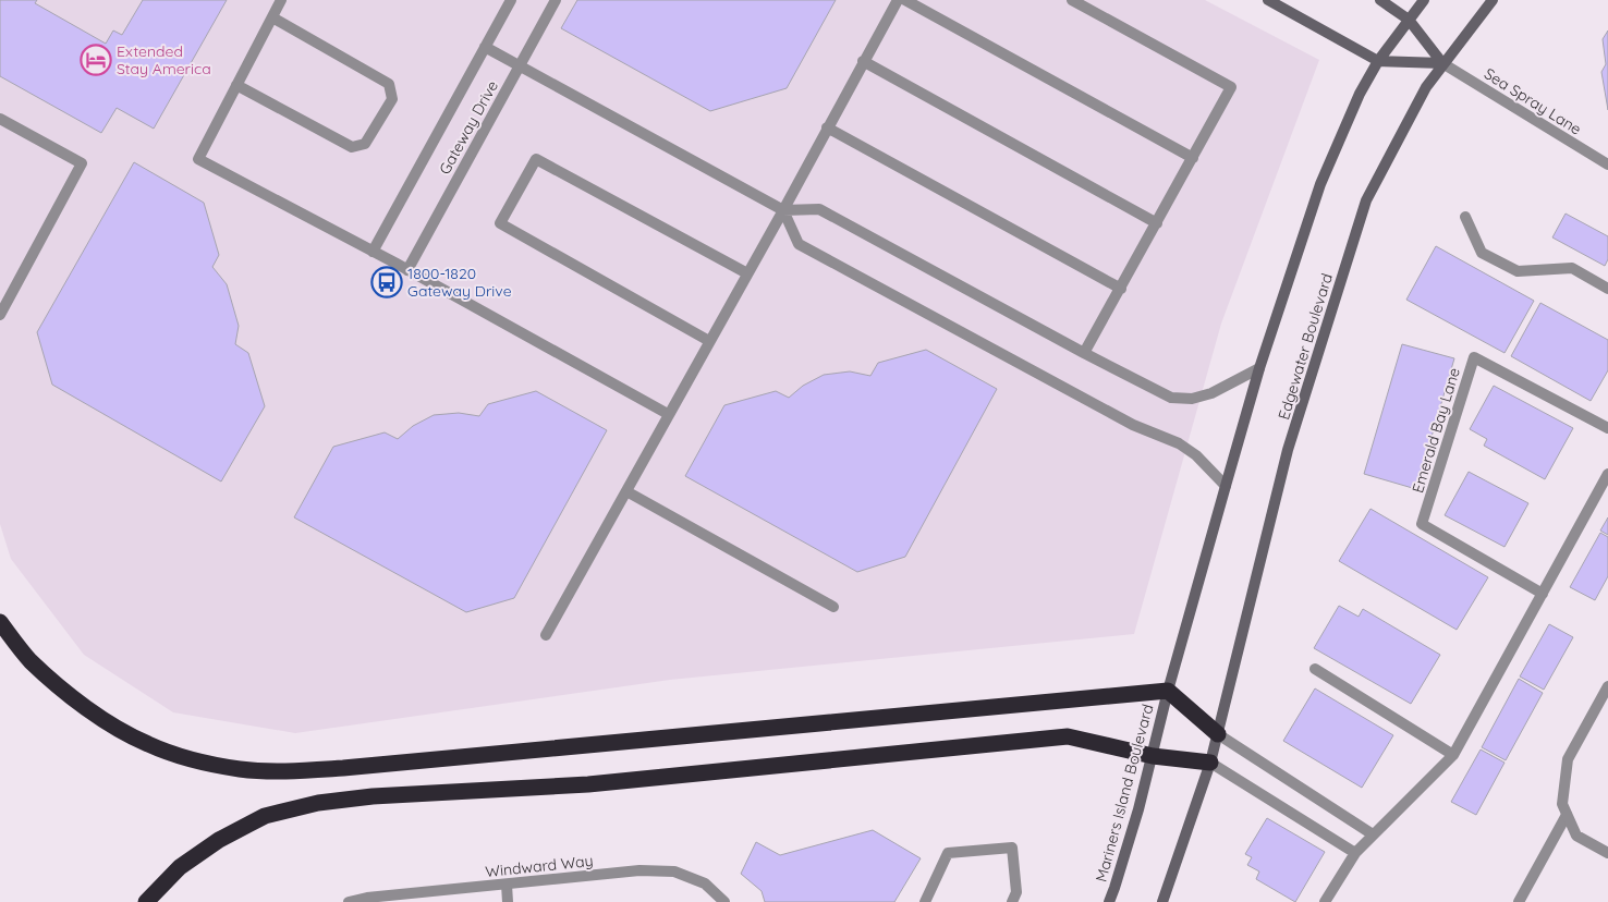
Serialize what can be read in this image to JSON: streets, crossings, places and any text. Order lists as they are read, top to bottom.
{
  "streets": {
    "main road": ["Edgewater Boulevard", "Mariners Island Boulevard"],
    "street": [
      "Sea Spray Lane",
      "Gateway Drive",
      "Emerald Bay Lane",
      "Windward Way"
    ]
  },
  "crossings": [
    ["Sea Spray Lane", "Edgewater Boulevard"]
  ],
  "places": {
    "hotel": ["Extended Stay America"],
    "bus stop": ["1800-1820 Gateway Drive"]
  }
}
